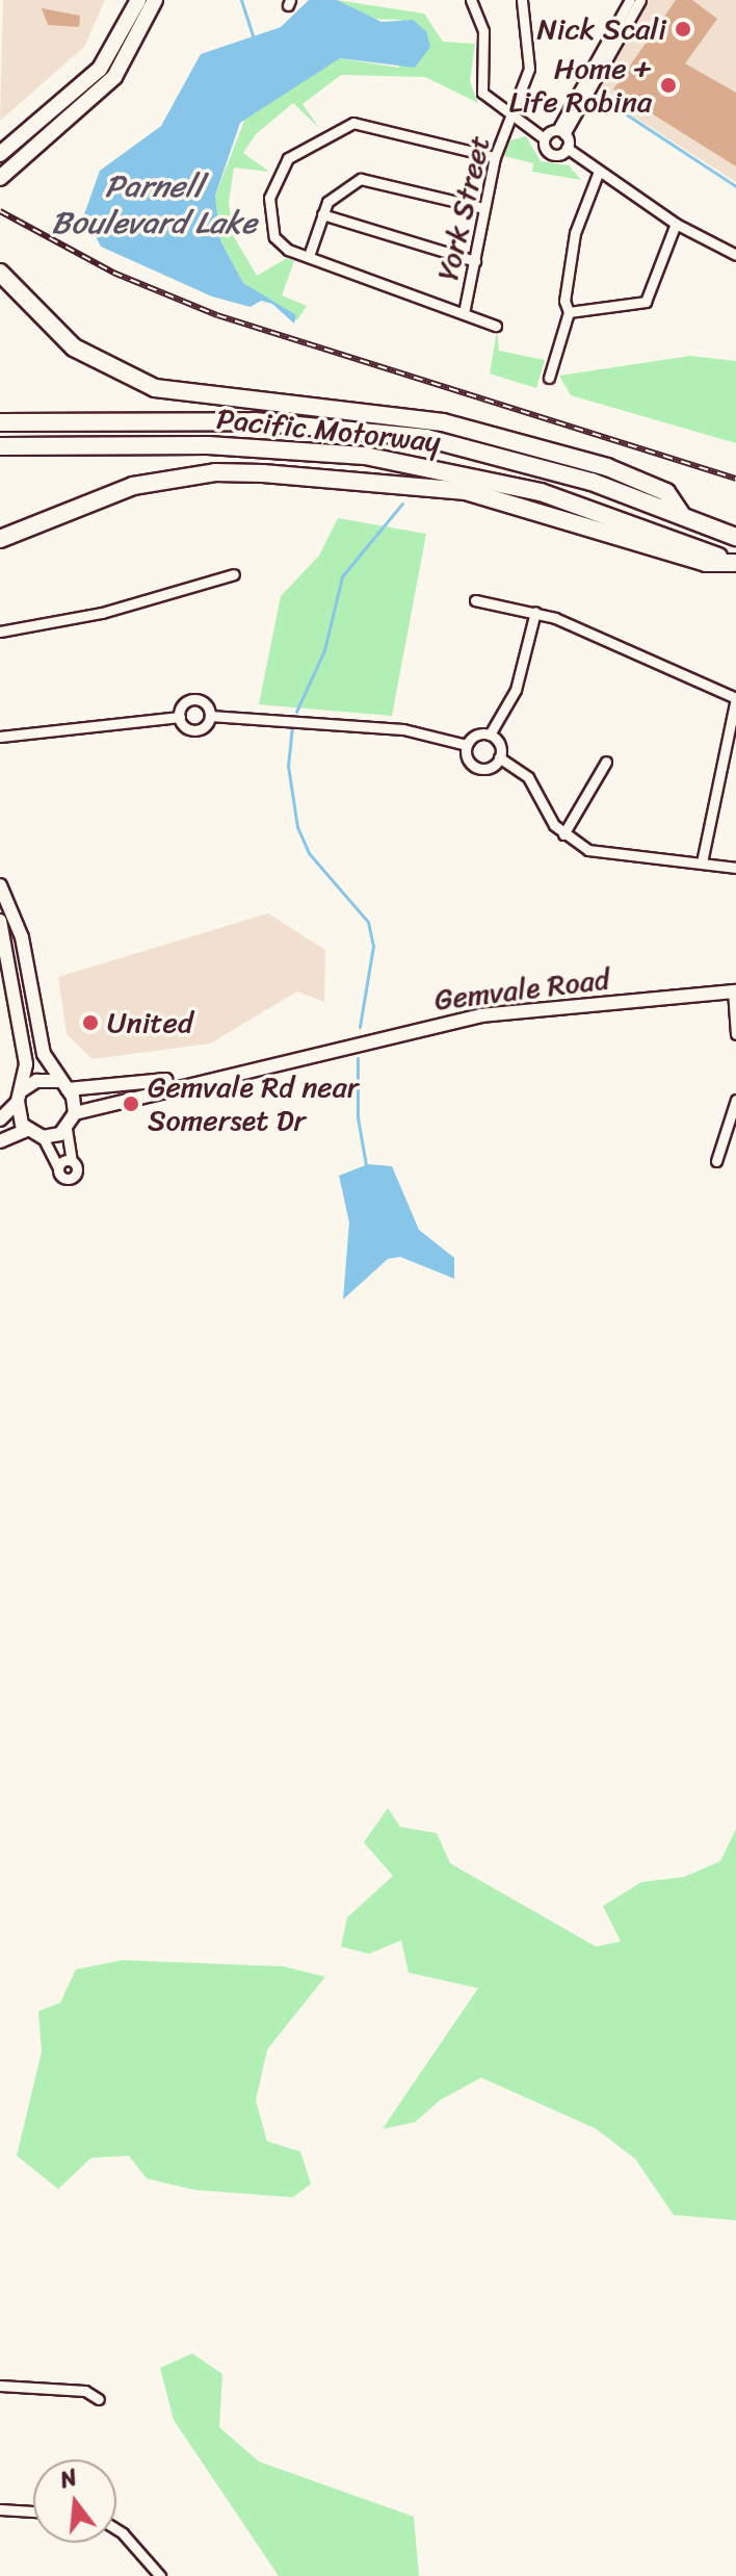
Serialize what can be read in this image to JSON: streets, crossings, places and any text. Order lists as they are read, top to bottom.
{
  "streets": {
    "highway": ["Pacific Motorway"],
    "main road": ["Gemvale Road"],
    "street": ["York Street"]
  },
  "water": ["Parnell Boulevard Lake"],
  "places": [
    "Nick Scali",
    "Home + Life Robina",
    "United",
    "Gemvale Rd near Somerset Dr"
  ],
  "north": "top"
}
